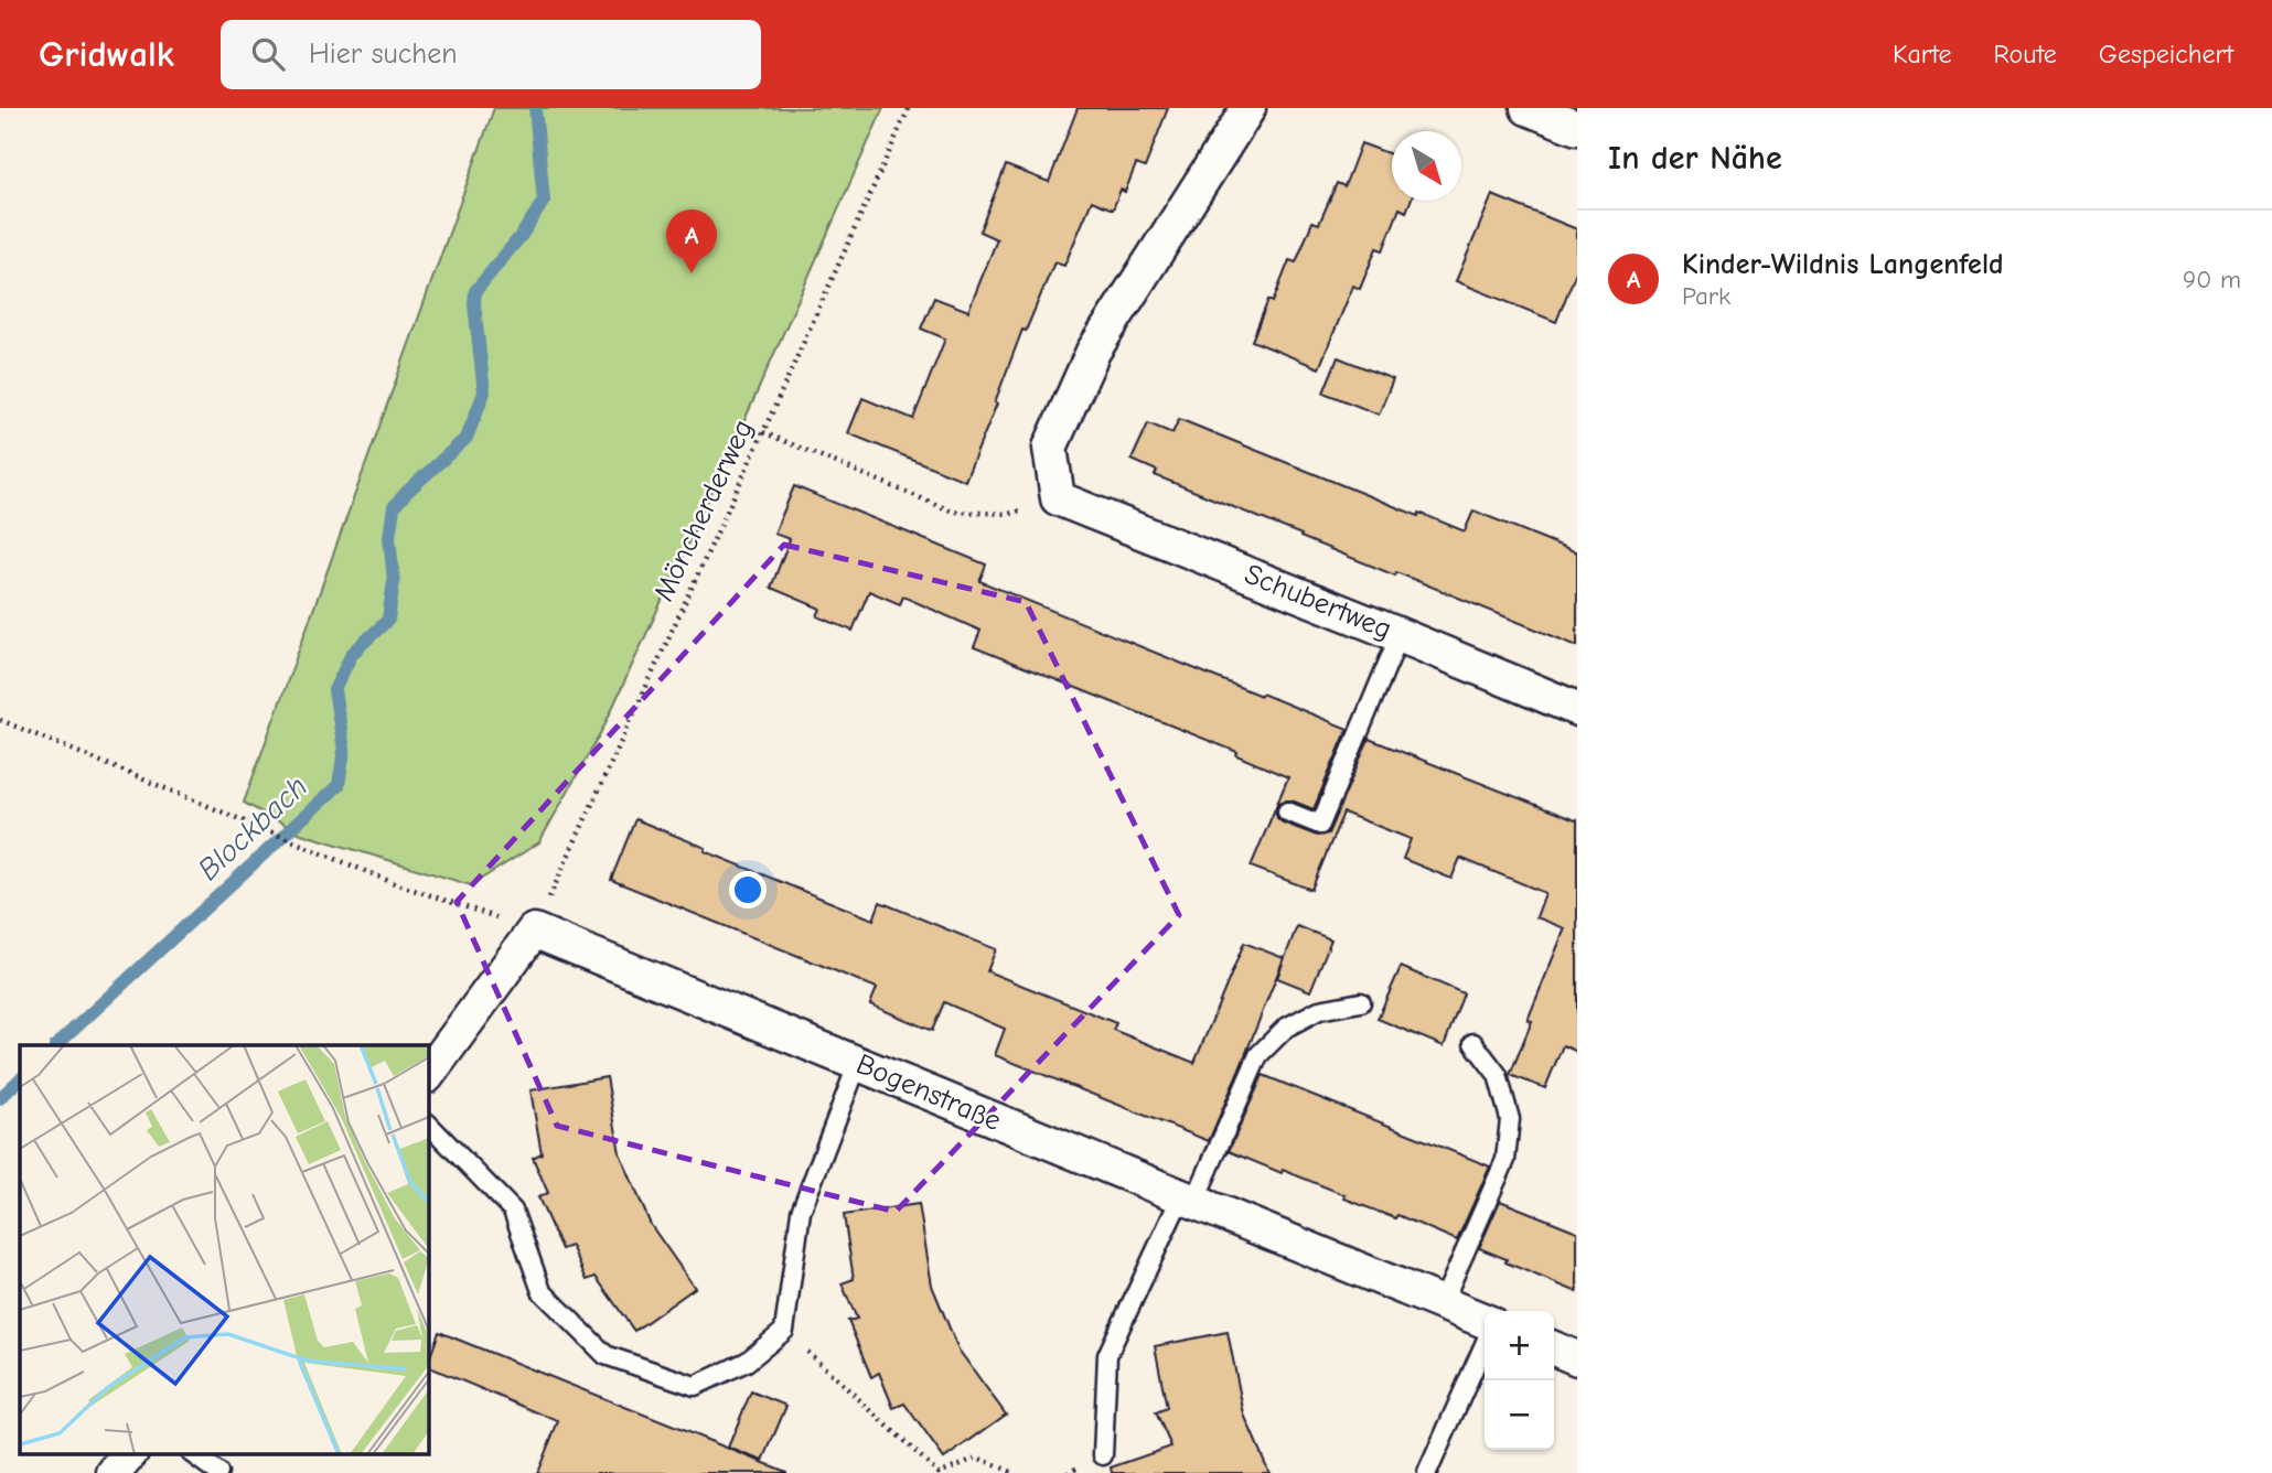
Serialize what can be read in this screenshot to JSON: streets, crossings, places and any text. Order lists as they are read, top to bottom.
{
  "streets": {
    "street": ["Schubertweg", "Bogenstraße"],
    "path": ["Möncherderweg"]
  },
  "crossings": [
    ["Möncherderweg", "Bogenstraße"]
  ],
  "water": ["Blockbach"],
  "north": "bottom right",
  "page": {
    "header": "Gridwalk",
    "search": "Hier suchen",
    "nav": ["Karte", "Route", "Gespeichert"],
    "heading": "In der Nähe",
    "list": [
      {
        "mark": "A",
        "name": "Kinder-Wildnis Langenfeld",
        "note": "Park",
        "value": "90 m"
      }
    ],
    "pins": "A",
    "map_buttons": ["+", "−"]
  }
}
